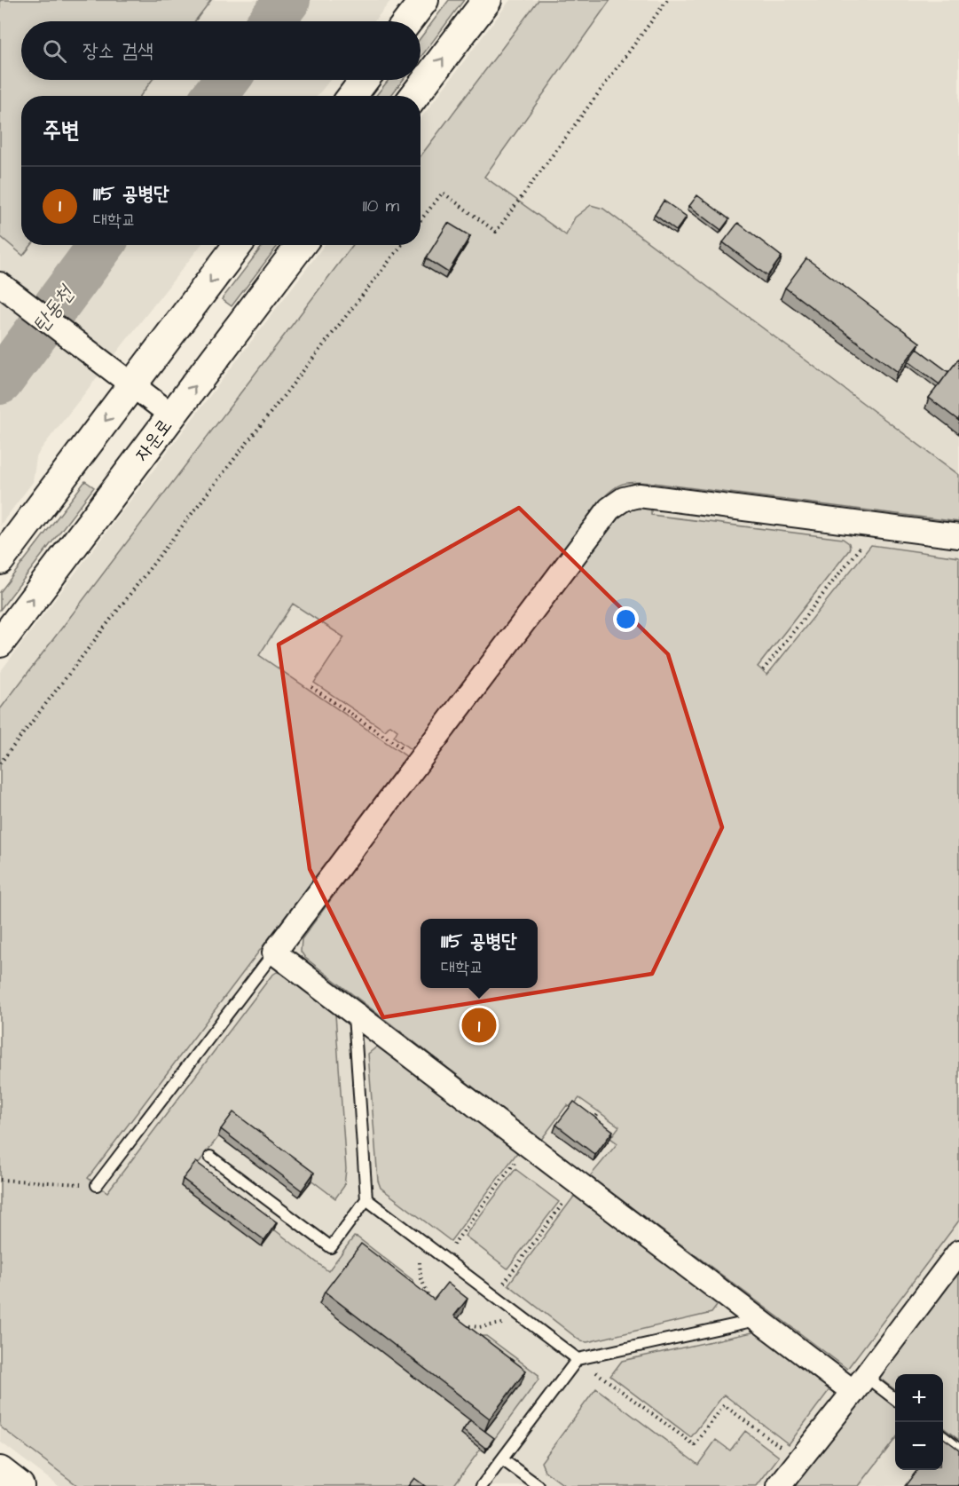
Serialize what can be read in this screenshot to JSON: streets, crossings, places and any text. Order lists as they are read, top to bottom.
{
  "streets": {
    "street": ["자운로"]
  },
  "water": ["탄동천"],
  "page": {
    "search": "장소 검색",
    "heading": "주변",
    "list": [
      {
        "mark": "1",
        "name": "1115 공병단",
        "note": "대학교",
        "value": "110 m"
      }
    ],
    "popup": ["1115 공병단", "대학교"],
    "pins": "1",
    "map_buttons": ["+", "−"]
  }
}
